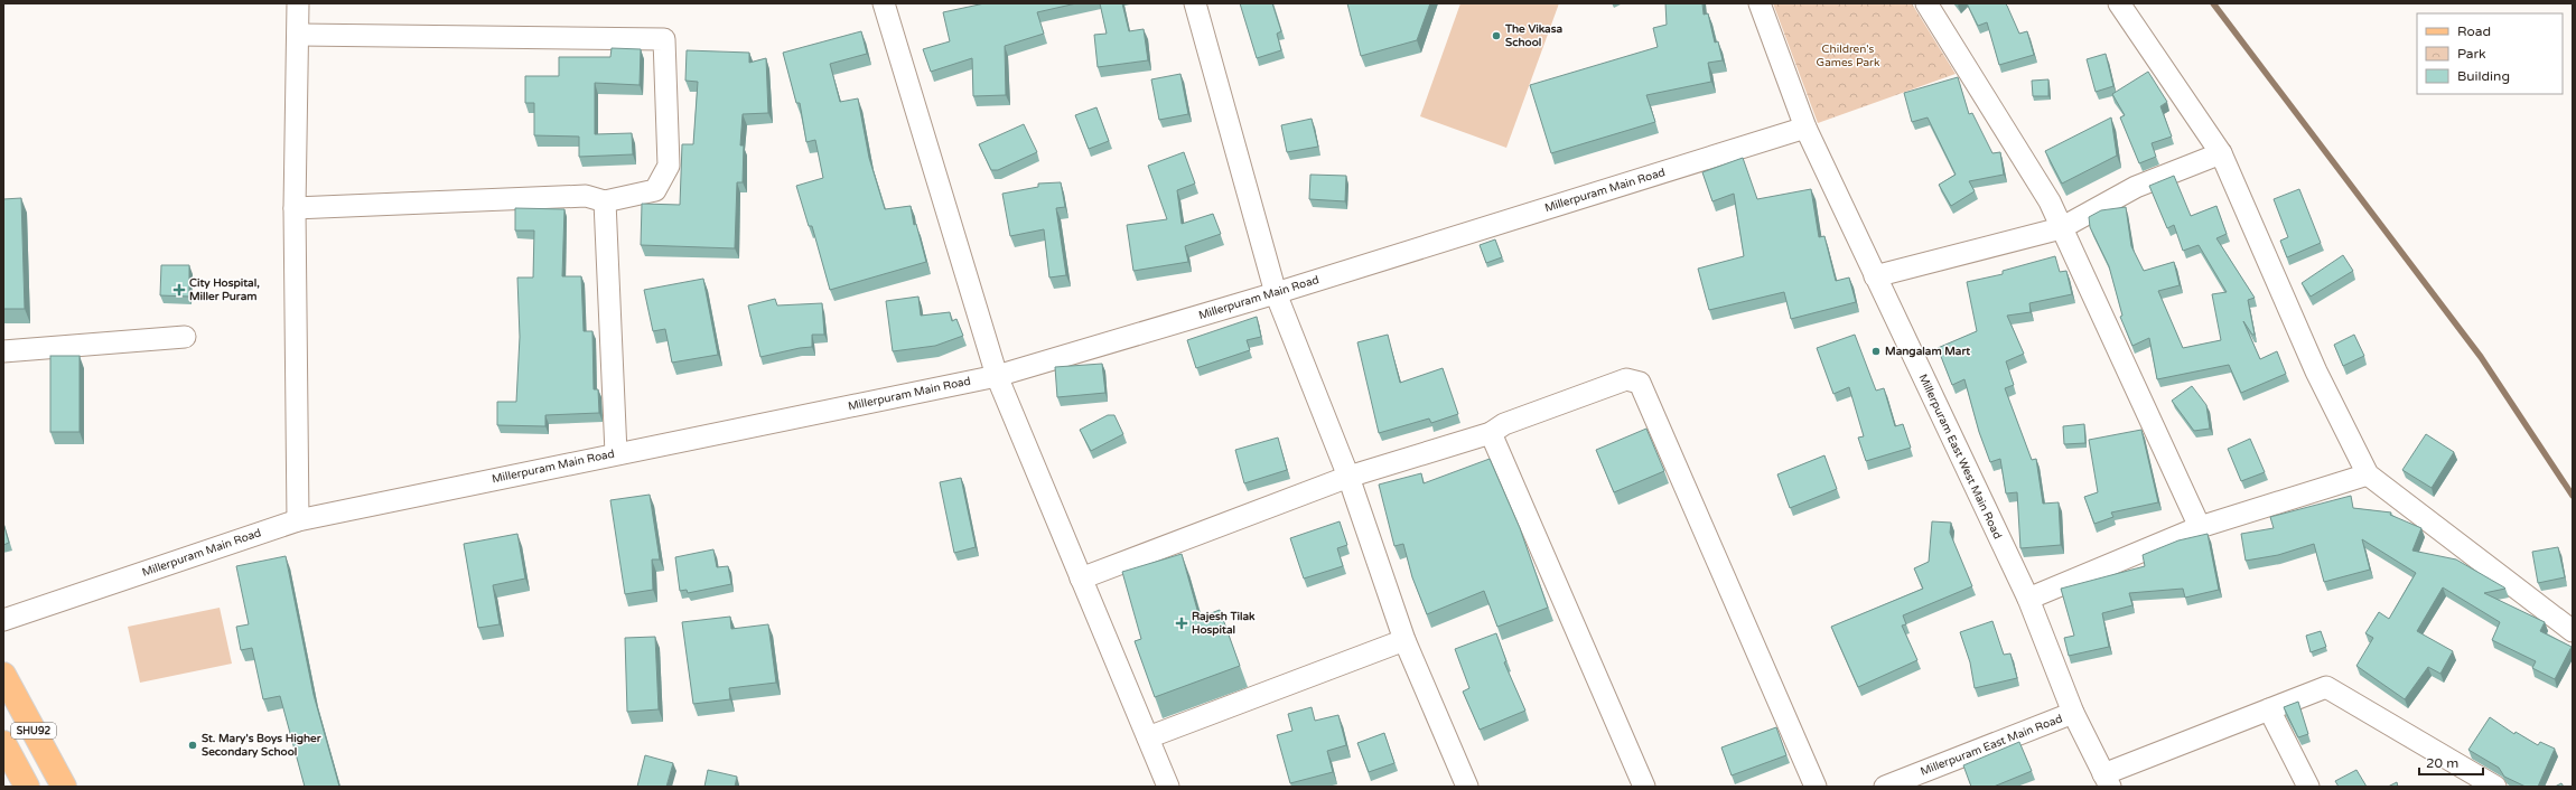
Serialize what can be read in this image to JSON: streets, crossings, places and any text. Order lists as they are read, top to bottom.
{
  "streets": {
    "main road": ["SHU92"],
    "street": ["Millerpuram Main Road", "Millerpuram East West Main Road", "Millerpuram East Main Road"]
  },
  "crossings": [
    ["Millerpuram Main Road", "Millerpuram East West Main Road"],
    ["Millerpuram East West Main Road", "Millerpuram East Main Road"]
  ],
  "parks": ["Children's Games Park"],
  "places": {
    "other": ["The Vikasa School", "Mangalam Mart", "St. Mary's Boys Higher Secondary School"],
    "health": ["City Hospital, Miller Puram", "Rajesh Tilak Hospital"]
  },
  "legend": ["Road", "Park", "Building"],
  "scale_bar": "20 m"
}
